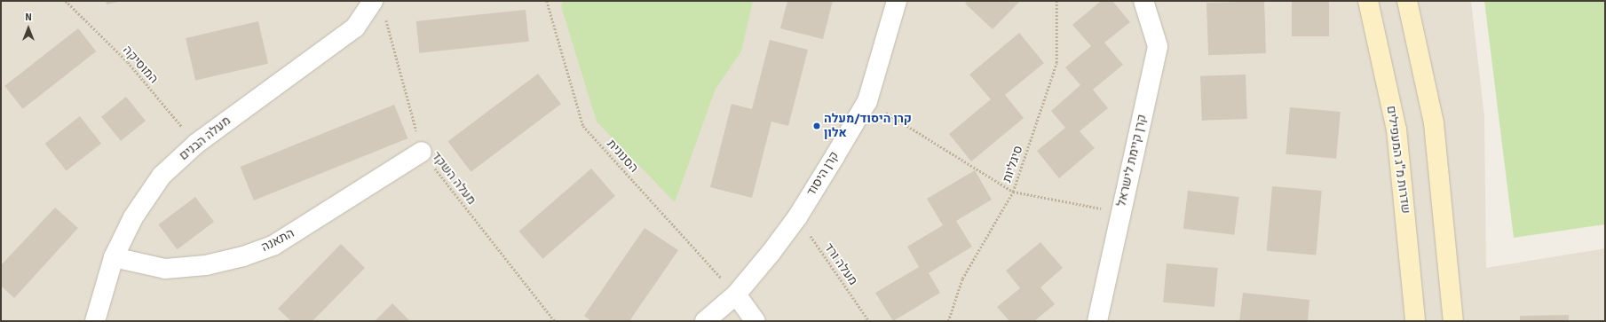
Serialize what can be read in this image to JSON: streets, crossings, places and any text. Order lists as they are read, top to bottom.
{
  "streets": {
    "main road": ["שדרות מ\"ג המעפילים"],
    "street": [
      "מעלה הבנים",
      "קרן קיימת לישראל",
      "קרן היסוד",
      "התאנה"
    ],
    "path": [
      "המוסיקה",
      "הסנונית",
      "סיגליות",
      "מעלה השקד",
      "מעלה ורד"
    ]
  },
  "crossings": [
    ["המוסיקה", "מעלה הבנים"],
    ["מעלה הבנים", "מעלה השקד"],
    ["מעלה הבנים", "התאנה"],
    ["הסנונית", "קרן היסוד"],
    ["קרן היסוד", "מעלה ורד"],
    ["מעלה השקד", "התאנה"]
  ],
  "places": ["קרן היסוד/מעלה אלון"],
  "north": "top"
}
